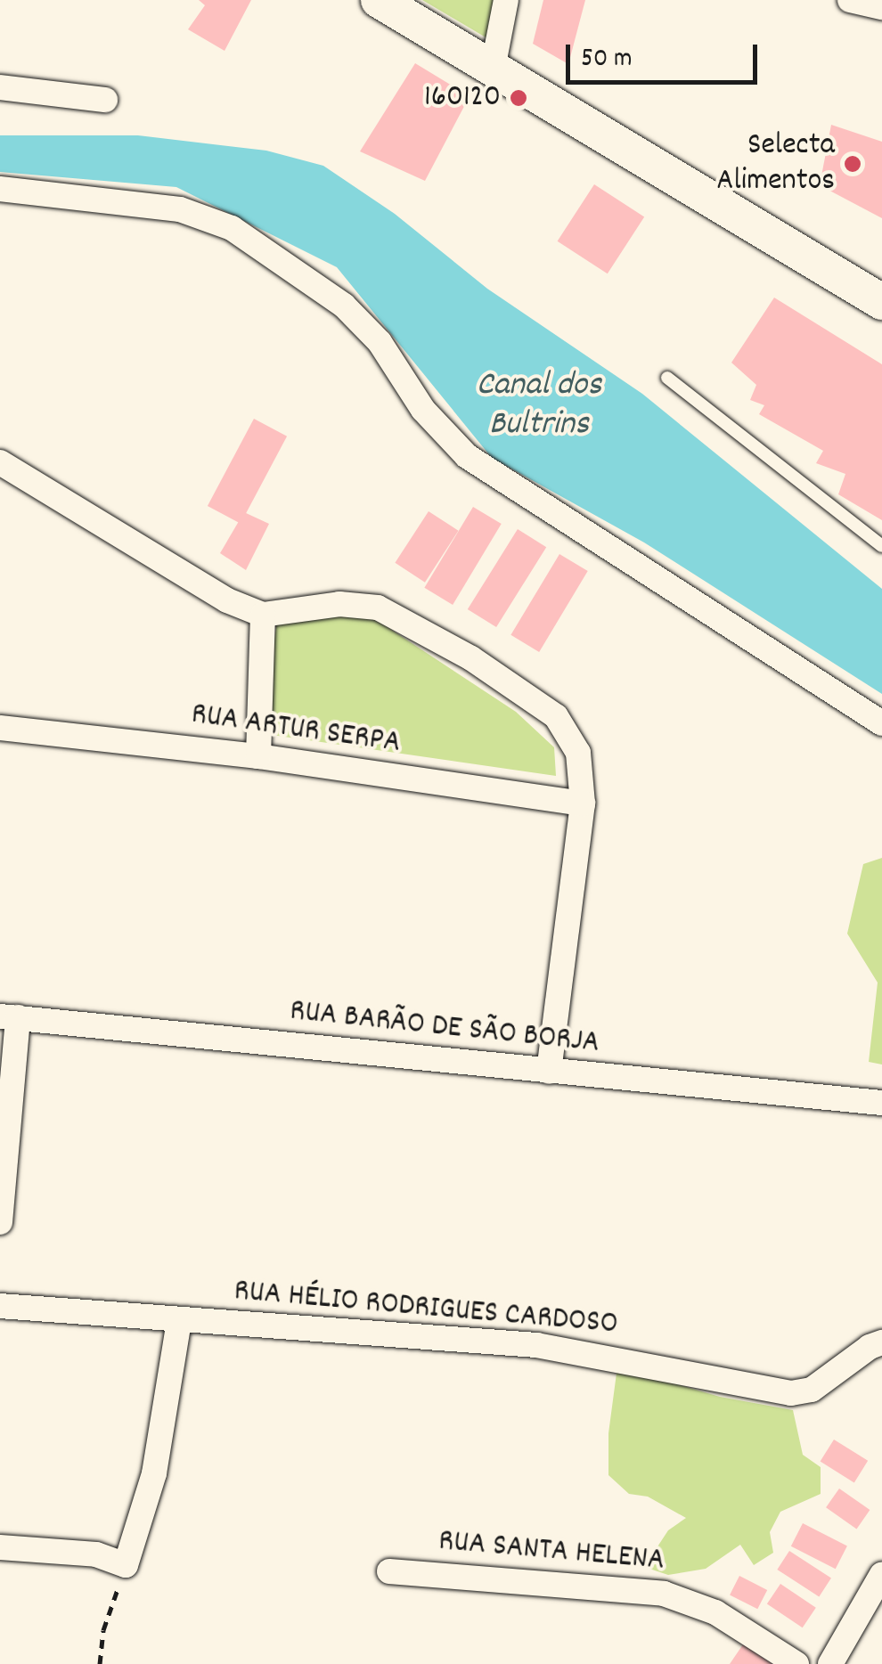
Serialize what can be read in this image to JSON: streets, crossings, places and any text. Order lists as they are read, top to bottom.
{
  "streets": {
    "street": [
      "RUA ARTUR SERPA",
      "RUA BARÃO DE SÃO BORJA",
      "RUA HÉLIO RODRIGUES CARDOSO",
      "RUA SANTA HELENA"
    ]
  },
  "water": ["Canal dos Bultrins"],
  "places": ["160120", "Selecta Alimentos"],
  "scale_bar": "50 m"
}
